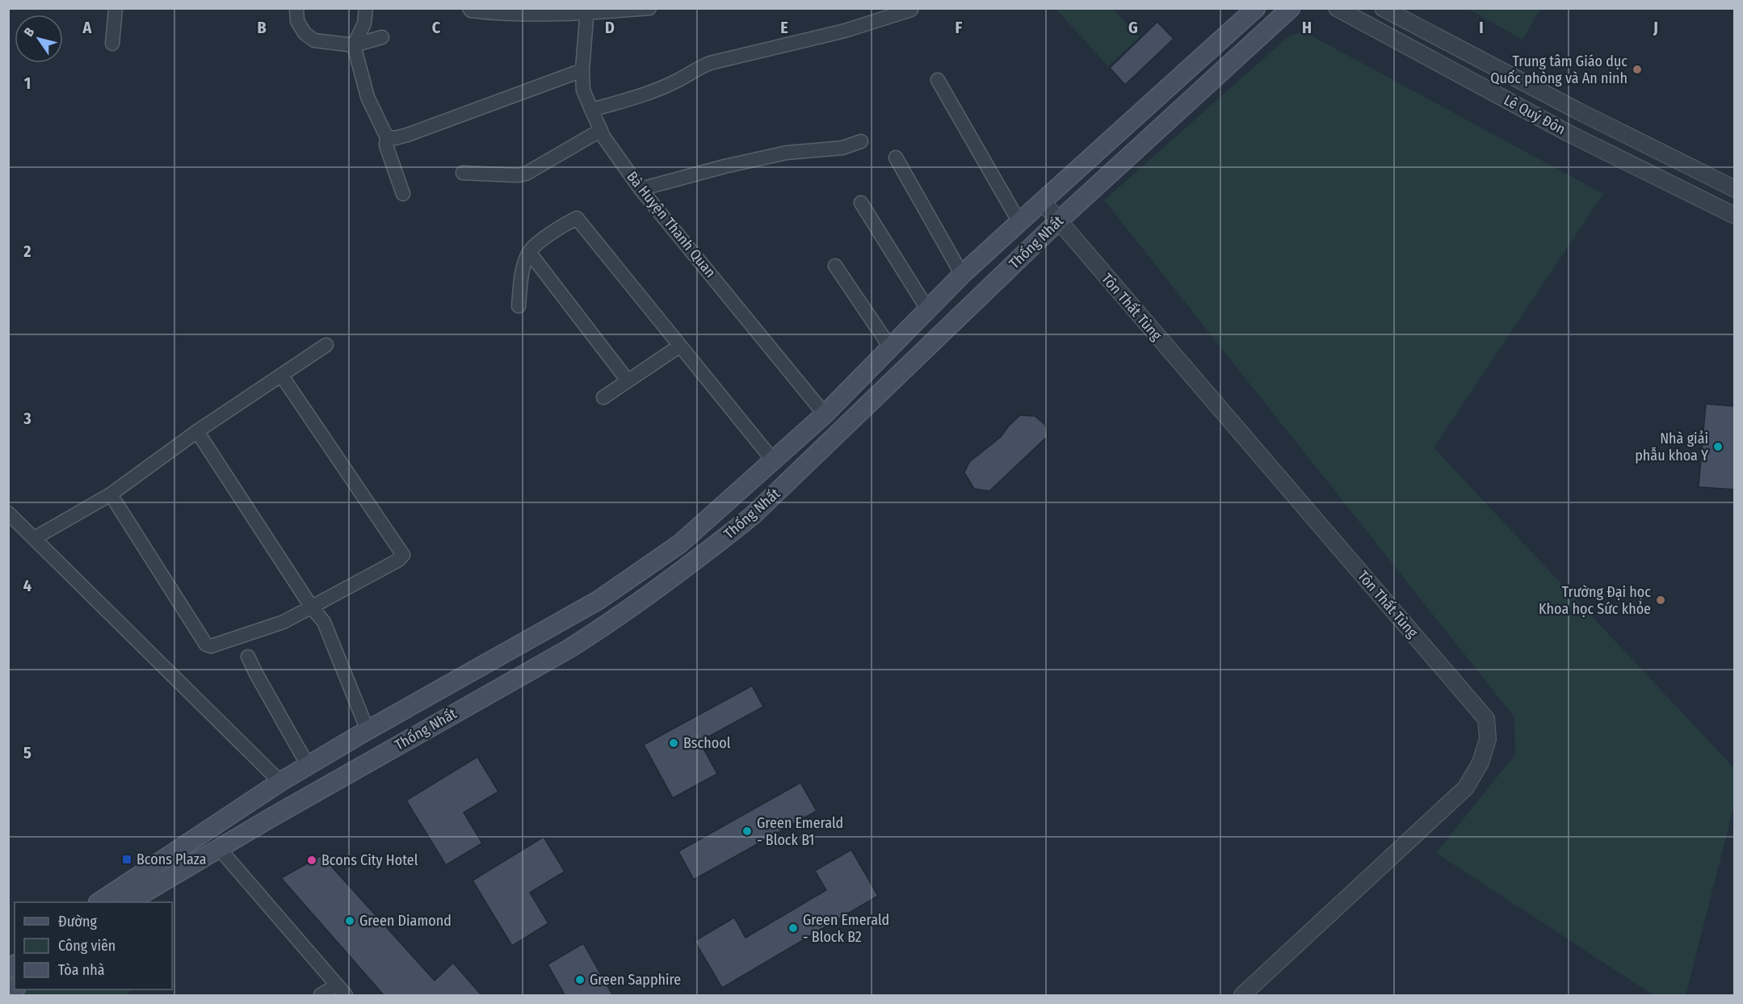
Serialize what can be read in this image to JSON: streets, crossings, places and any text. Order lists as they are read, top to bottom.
{
  "streets": {
    "main road": ["Thống Nhất"],
    "street": ["Lê Quý Đôn", "Bà Huyện Thanh Quan", "Tôn Thất Tùng"]
  },
  "crossings": [
    ["Bà Huyện Thanh Quan", "Thống Nhất"],
    ["Thống Nhất", "Tôn Thất Tùng"]
  ],
  "places": {
    "other": [
      "Trung tâm Giáo dục Quốc phòng và An ninh",
      "Nhà giải phẫu khoa Y",
      "Trường Đại học Khoa học Sức khỏe",
      "Bschool",
      "Green Emerald - Block B1",
      "Bcons City Hotel",
      "Green Diamond",
      "Green Emerald - Block B2",
      "Green Sapphire"
    ],
    "transit": ["Bcons Plaza"]
  },
  "legend": ["Đường", "Công viên", "Tòa nhà"],
  "north": "top left",
  "grid": {
    "columns": [
      "A",
      "B",
      "C",
      "D",
      "E",
      "F",
      "G",
      "H",
      "I",
      "J"
    ],
    "rows": [
      "1",
      "2",
      "3",
      "4",
      "5"
    ]
  }
}
